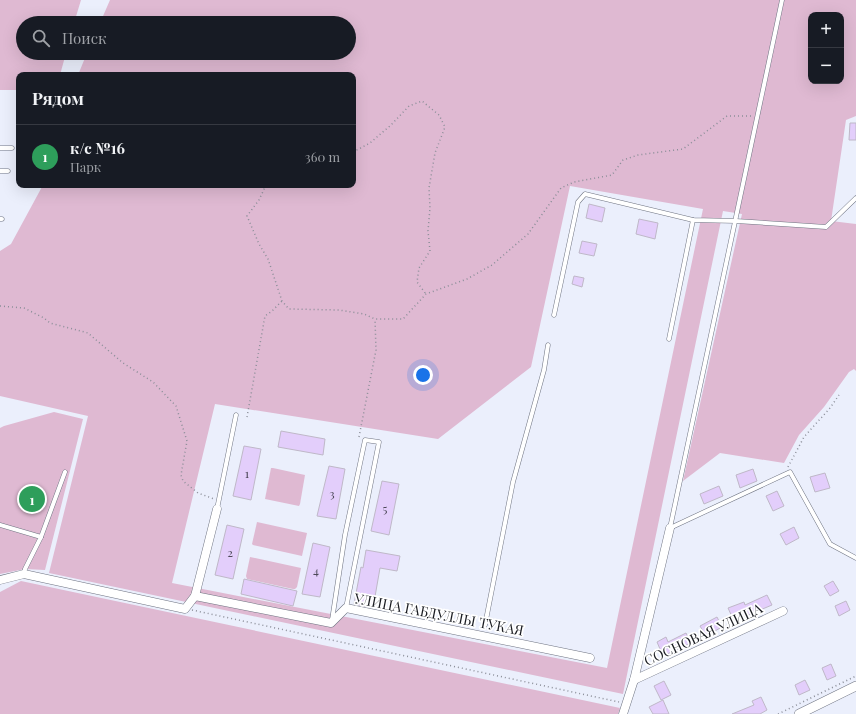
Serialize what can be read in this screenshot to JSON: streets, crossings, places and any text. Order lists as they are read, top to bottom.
{
  "streets": {
    "street": ["УЛИЦА ГАБДУЛЛЫ ТУКАЯ", "СОСНОВАЯ УЛИЦА"]
  },
  "house_numbers": [
    "1",
    "3",
    "5",
    "2",
    "4"
  ],
  "page": {
    "map_buttons": ["+", "−"],
    "search": "Поиск",
    "heading": "Рядом",
    "list": [
      {
        "mark": "1",
        "name": "к/с №16",
        "note": "Парк",
        "value": "360 m"
      }
    ],
    "pins": "1"
  }
}
